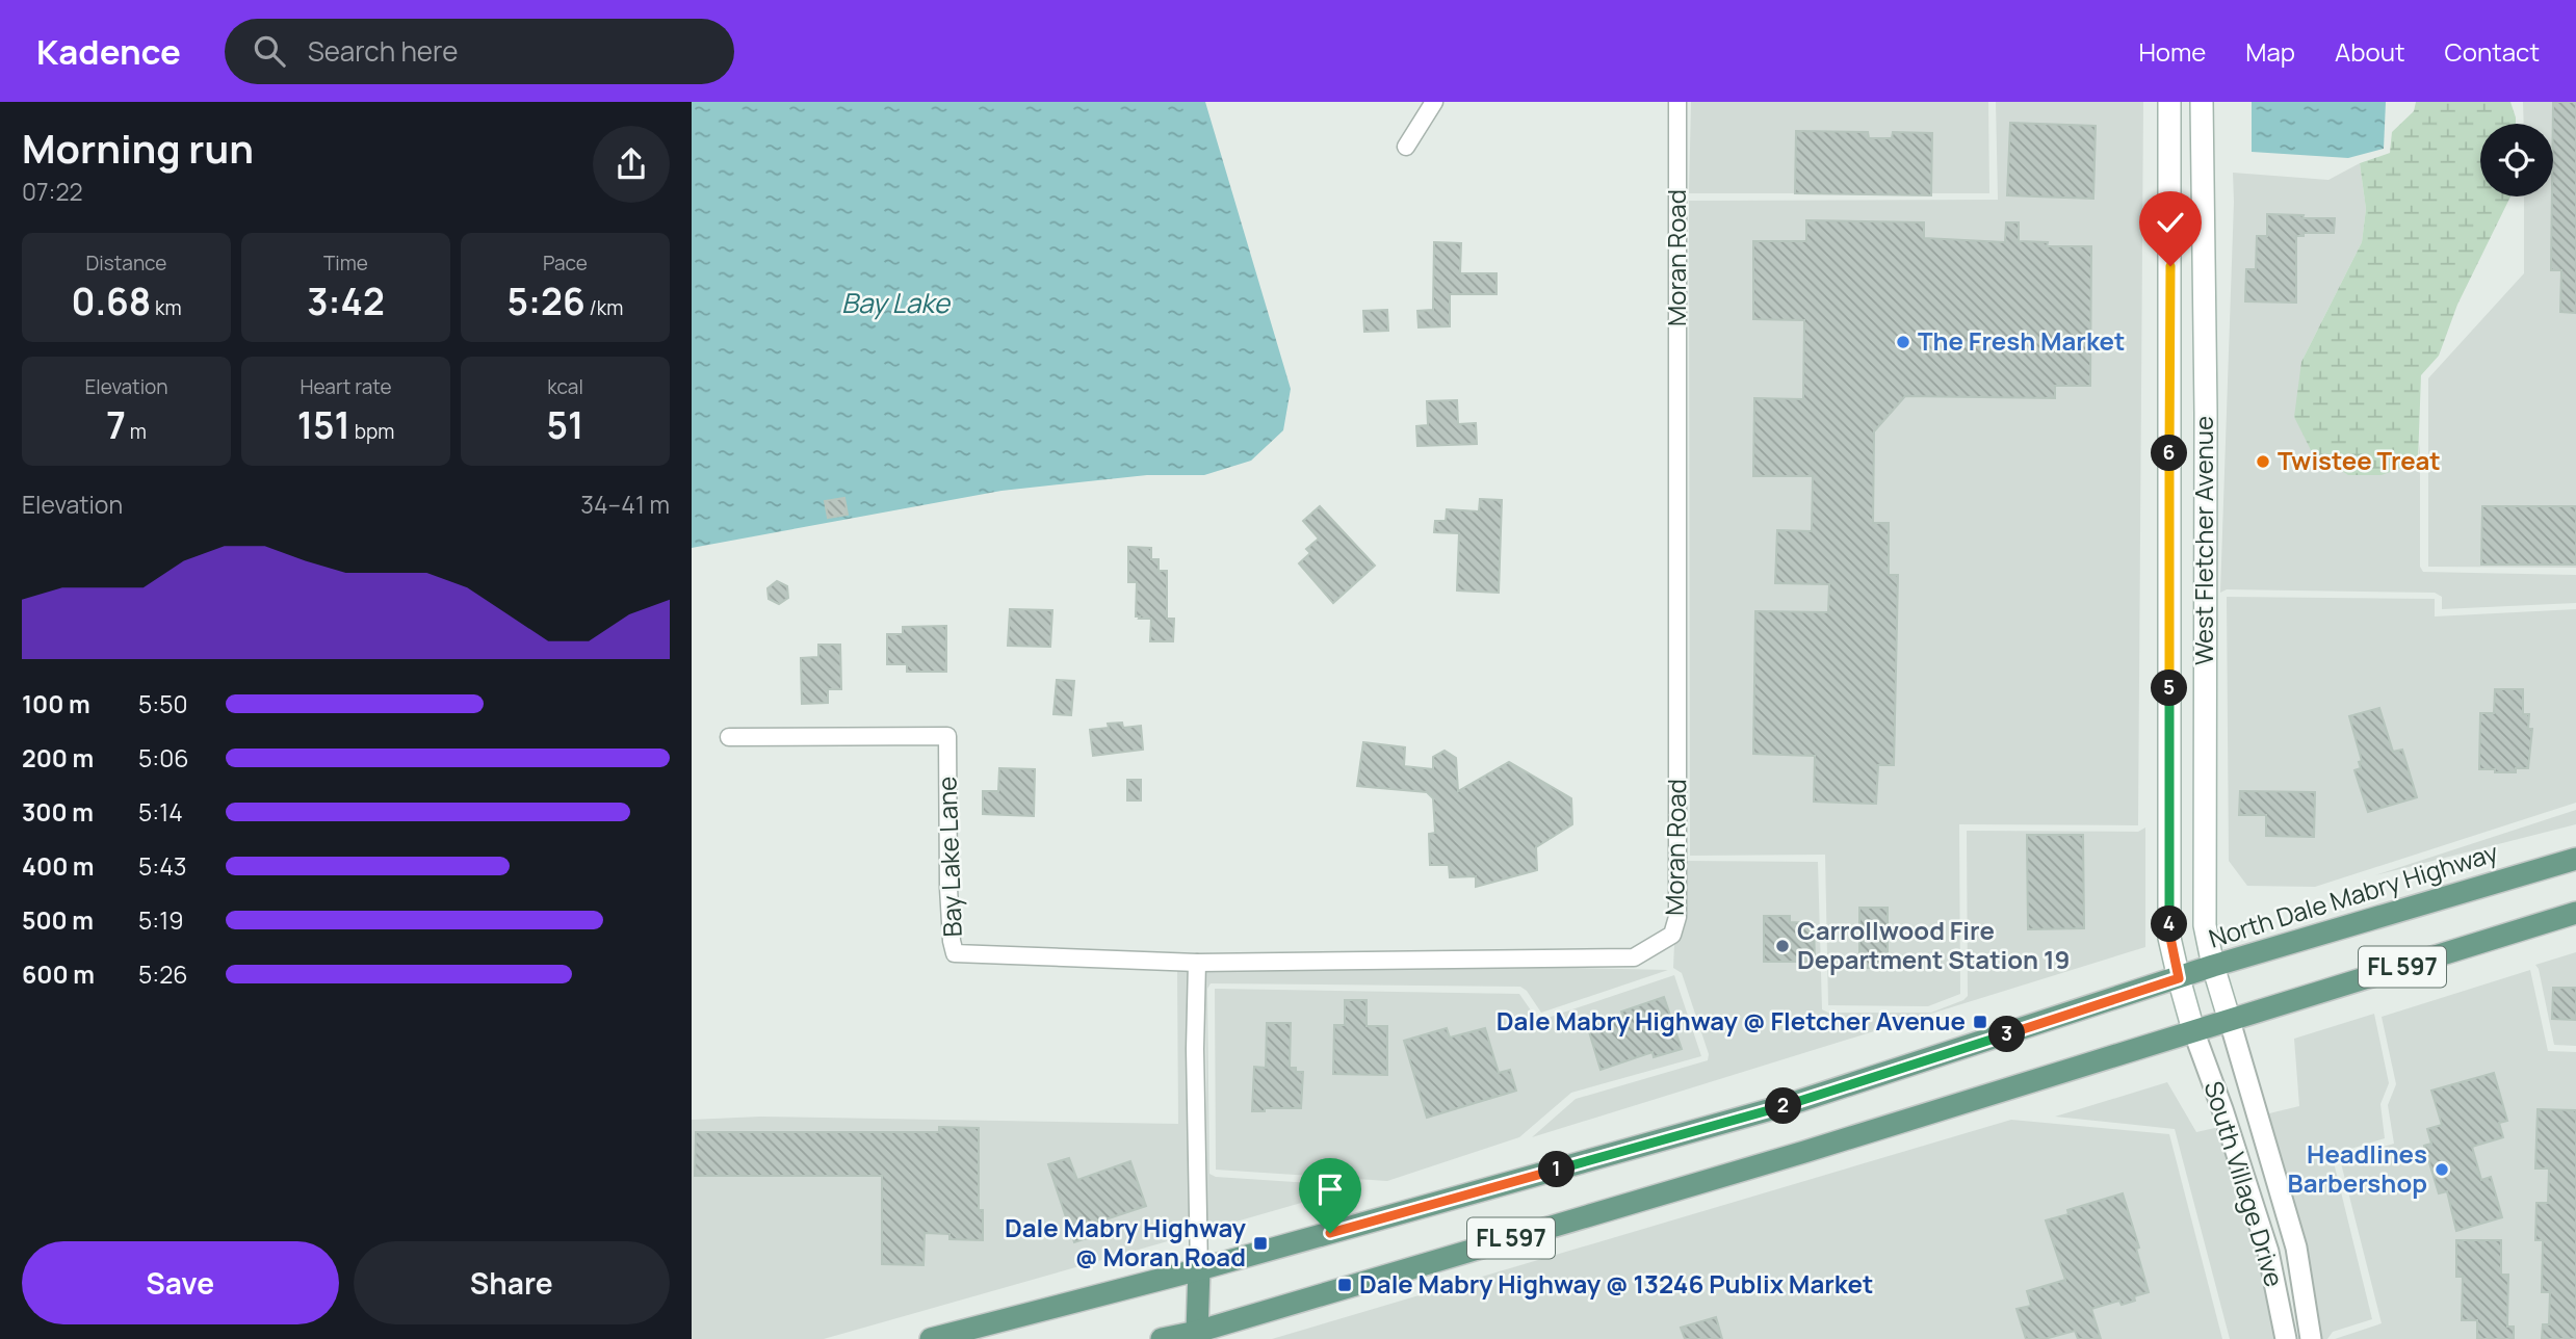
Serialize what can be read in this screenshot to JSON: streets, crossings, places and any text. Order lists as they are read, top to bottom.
{
  "streets": {
    "main road": ["West Fletcher Avenue", "North Dale Mabry Highway", "FL 597"],
    "street": ["Moran Road", "Bay Lake Lane", "South Village Drive"]
  },
  "crossings": [
    ["Moran Road", "Bay Lake Lane"],
    ["West Fletcher Avenue", "North Dale Mabry Highway"],
    ["West Fletcher Avenue", "FL 597"],
    ["West Fletcher Avenue", "South Village Drive"],
    ["FL 597", "South Village Drive"]
  ],
  "water": ["Bay Lake"],
  "places": {
    "other": [
      "The Fresh Market",
      "Twistee Treat",
      "Carrollwood Fire Department Station 19",
      "Headlines Barbershop"
    ],
    "transit": ["Dale Mabry Highway @ Fletcher Avenue", "Dale Mabry Highway @ Moran Road", "Dale Mabry Highway @ 13246 Publix Market"]
  },
  "page": {
    "header": "Kadence",
    "search": "Search here",
    "nav": [
      "Home",
      "Map",
      "About",
      "Contact"
    ],
    "heading": ["Morning run", "07:22"],
    "stats": [
      ["Distance", "0.68 km"],
      ["Time", "3:42"],
      ["Pace", "5:26 /km"],
      ["Elevation", "7 m"],
      ["Heart rate", "151 bpm"],
      ["kcal", "51"]
    ],
    "pins": [
      "6",
      "5",
      "4",
      "3",
      "2",
      "1"
    ],
    "chart": ["Elevation", "34–41 m"],
    "list": [
      {
        "name": "100 m",
        "note": "5:50"
      },
      {
        "name": "200 m",
        "note": "5:06"
      },
      {
        "name": "300 m",
        "note": "5:14"
      },
      {
        "name": "400 m",
        "note": "5:43"
      },
      {
        "name": "500 m",
        "note": "5:19"
      },
      {
        "name": "600 m",
        "note": "5:26"
      }
    ],
    "buttons": ["Save", "Share"]
  }
}
